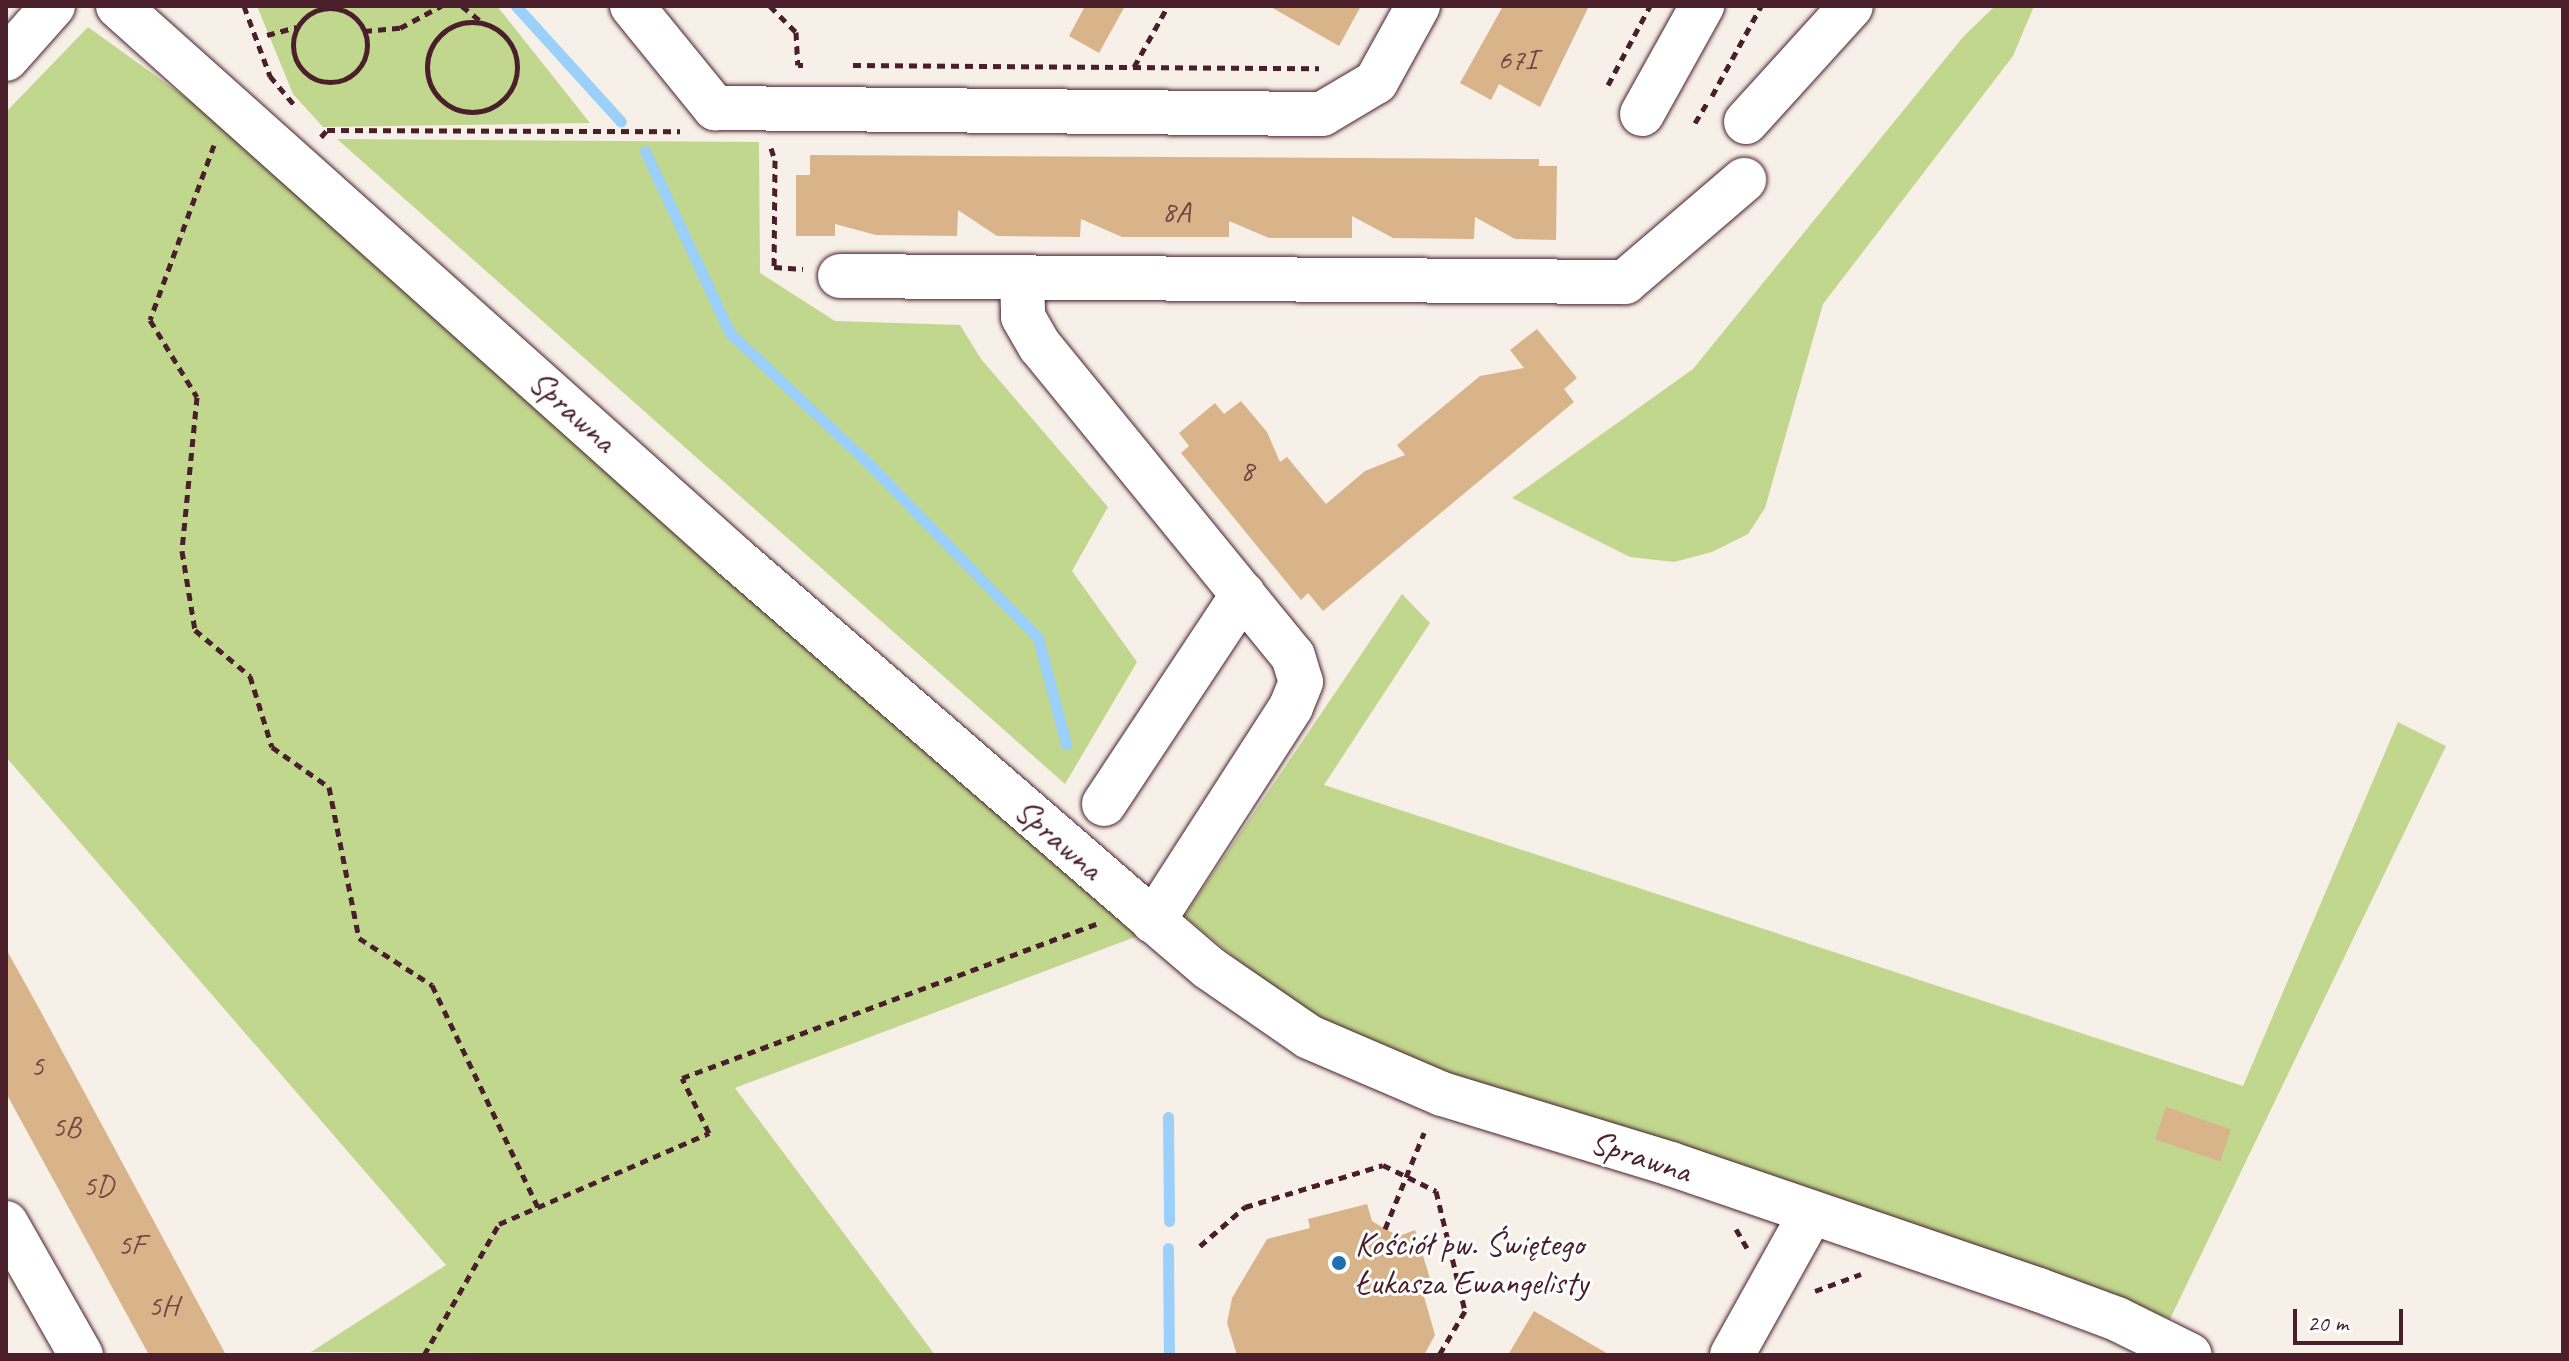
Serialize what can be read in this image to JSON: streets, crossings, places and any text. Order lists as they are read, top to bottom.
{
  "streets": {
    "street": ["Sprawna"]
  },
  "places": ["Kościół pw. Świętego Łukasza Ewangelisty"],
  "house_numbers": [
    "67I",
    "8A",
    "8",
    "5",
    "5B",
    "5D",
    "5F",
    "5H"
  ],
  "scale_bar": "20 m"
}
